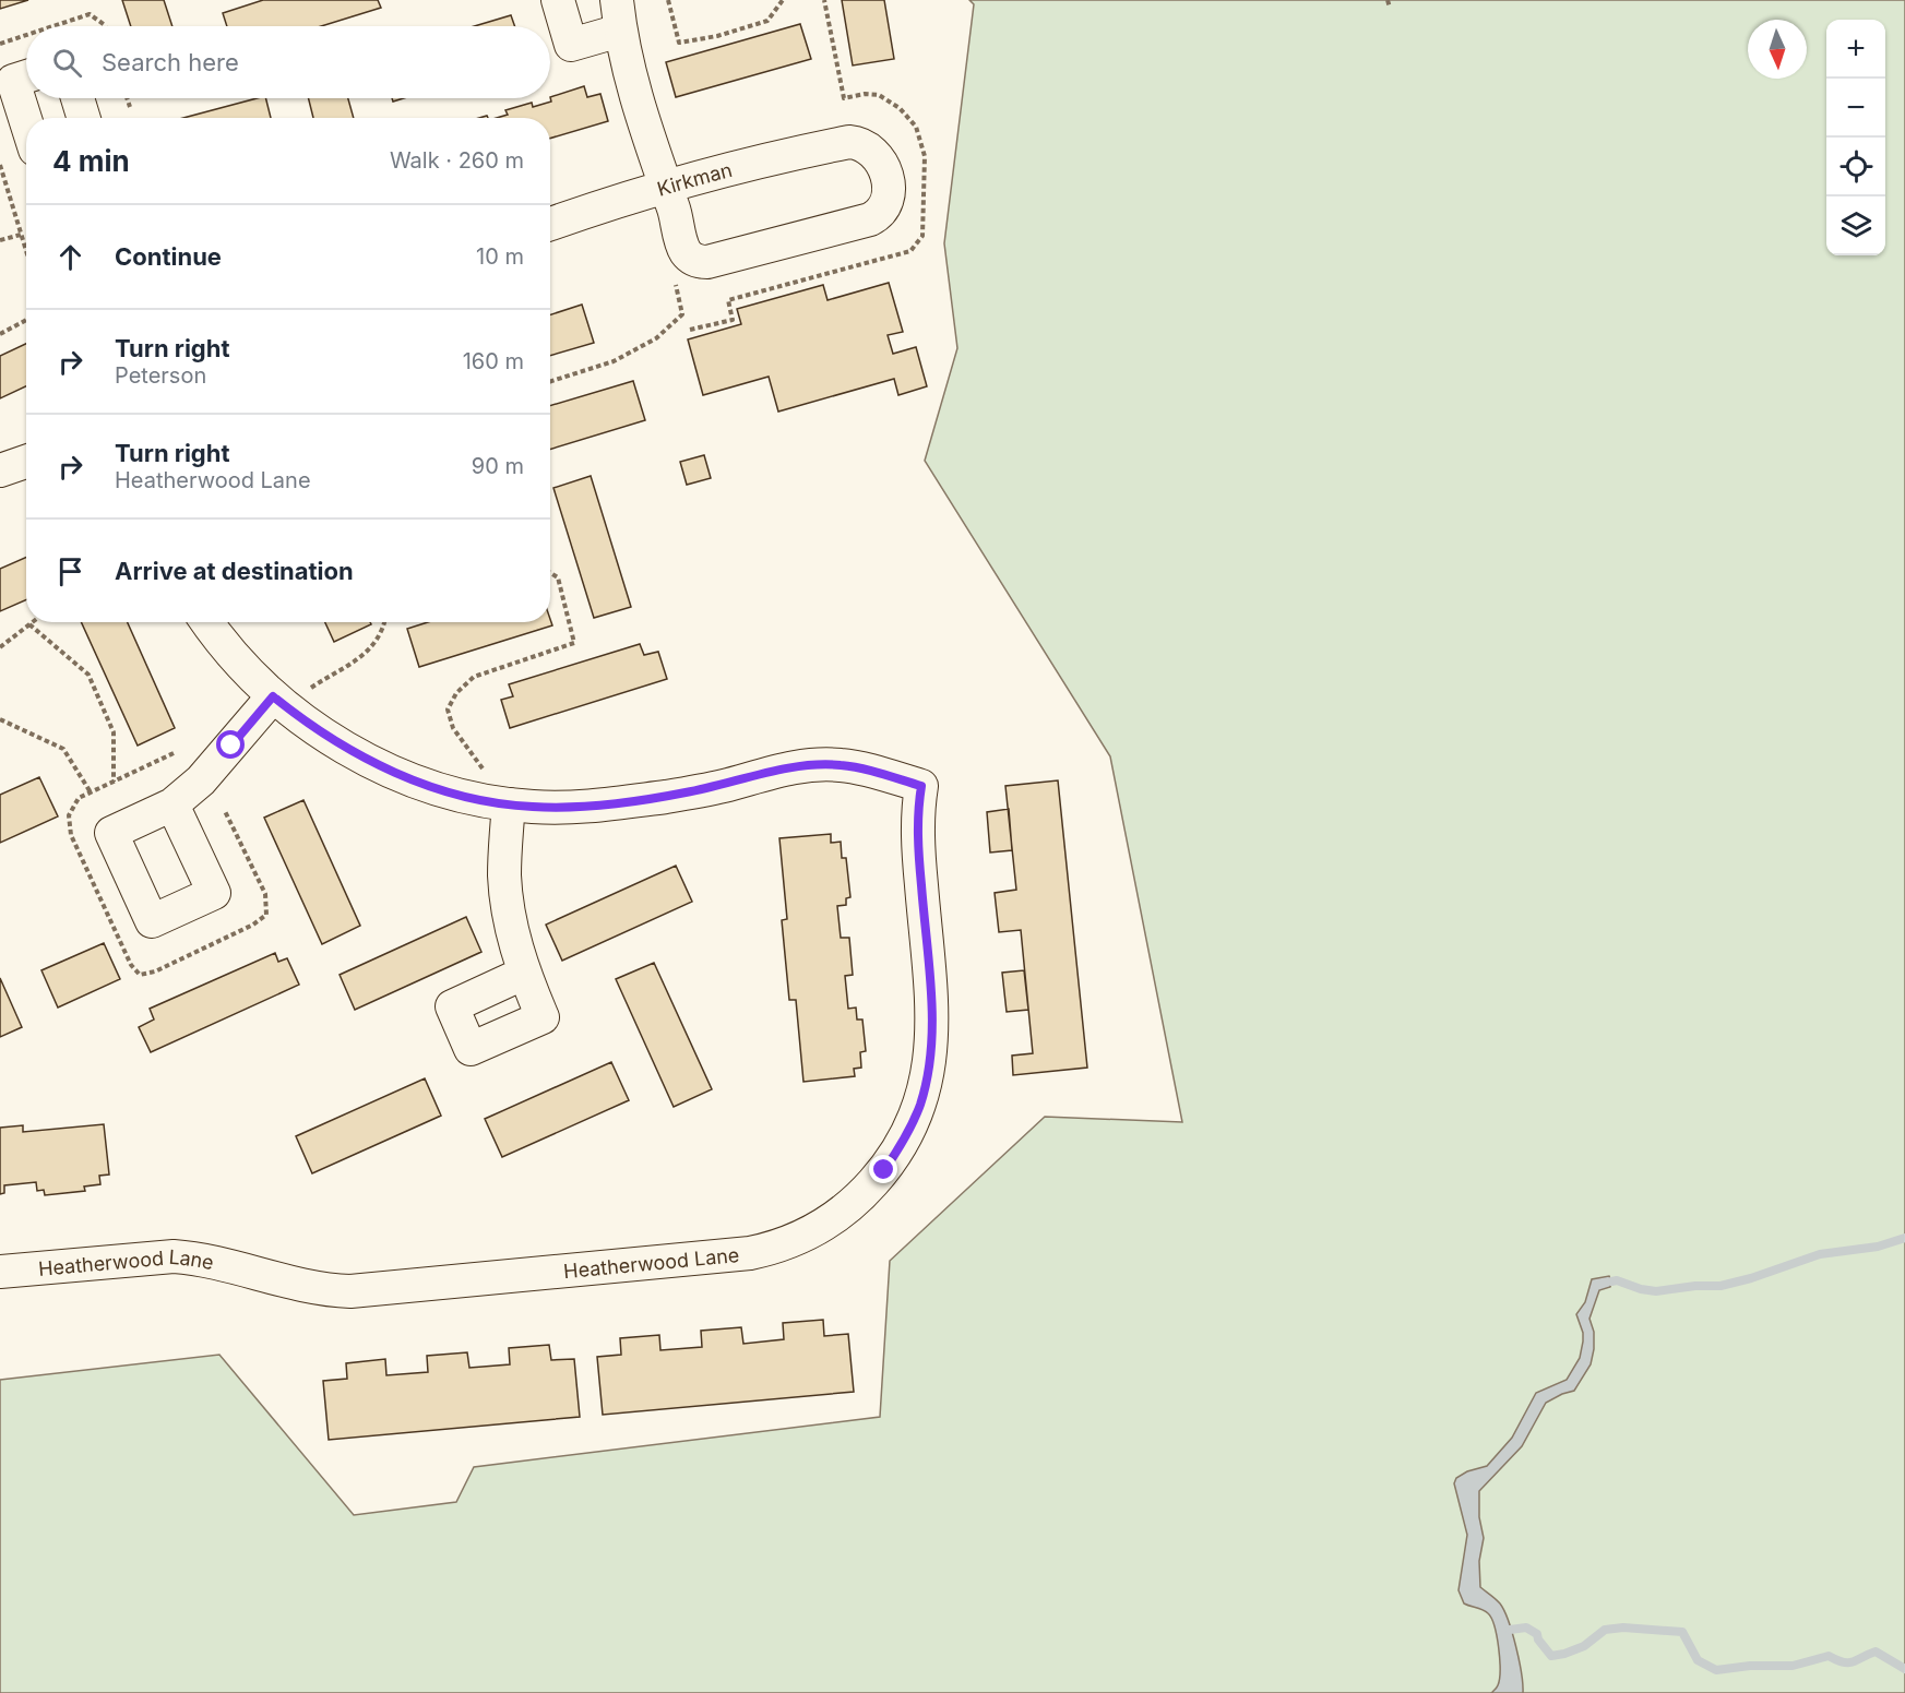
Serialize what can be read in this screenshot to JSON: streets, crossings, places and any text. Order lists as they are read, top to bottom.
{
  "streets": {
    "street": ["Kirkman", "Heatherwood Lane"]
  },
  "north": "bottom",
  "page": {
    "map_buttons": ["+", "−"],
    "search": "Search here",
    "heading": ["4 min", "Walk · 260 m"],
    "list": [
      ["Continue", "10 m"],
      ["Turn right", "Peterson", "160 m"],
      ["Turn right", "Heatherwood Lane", "90 m"],
      "Arrive at destination"
    ]
  }
}
